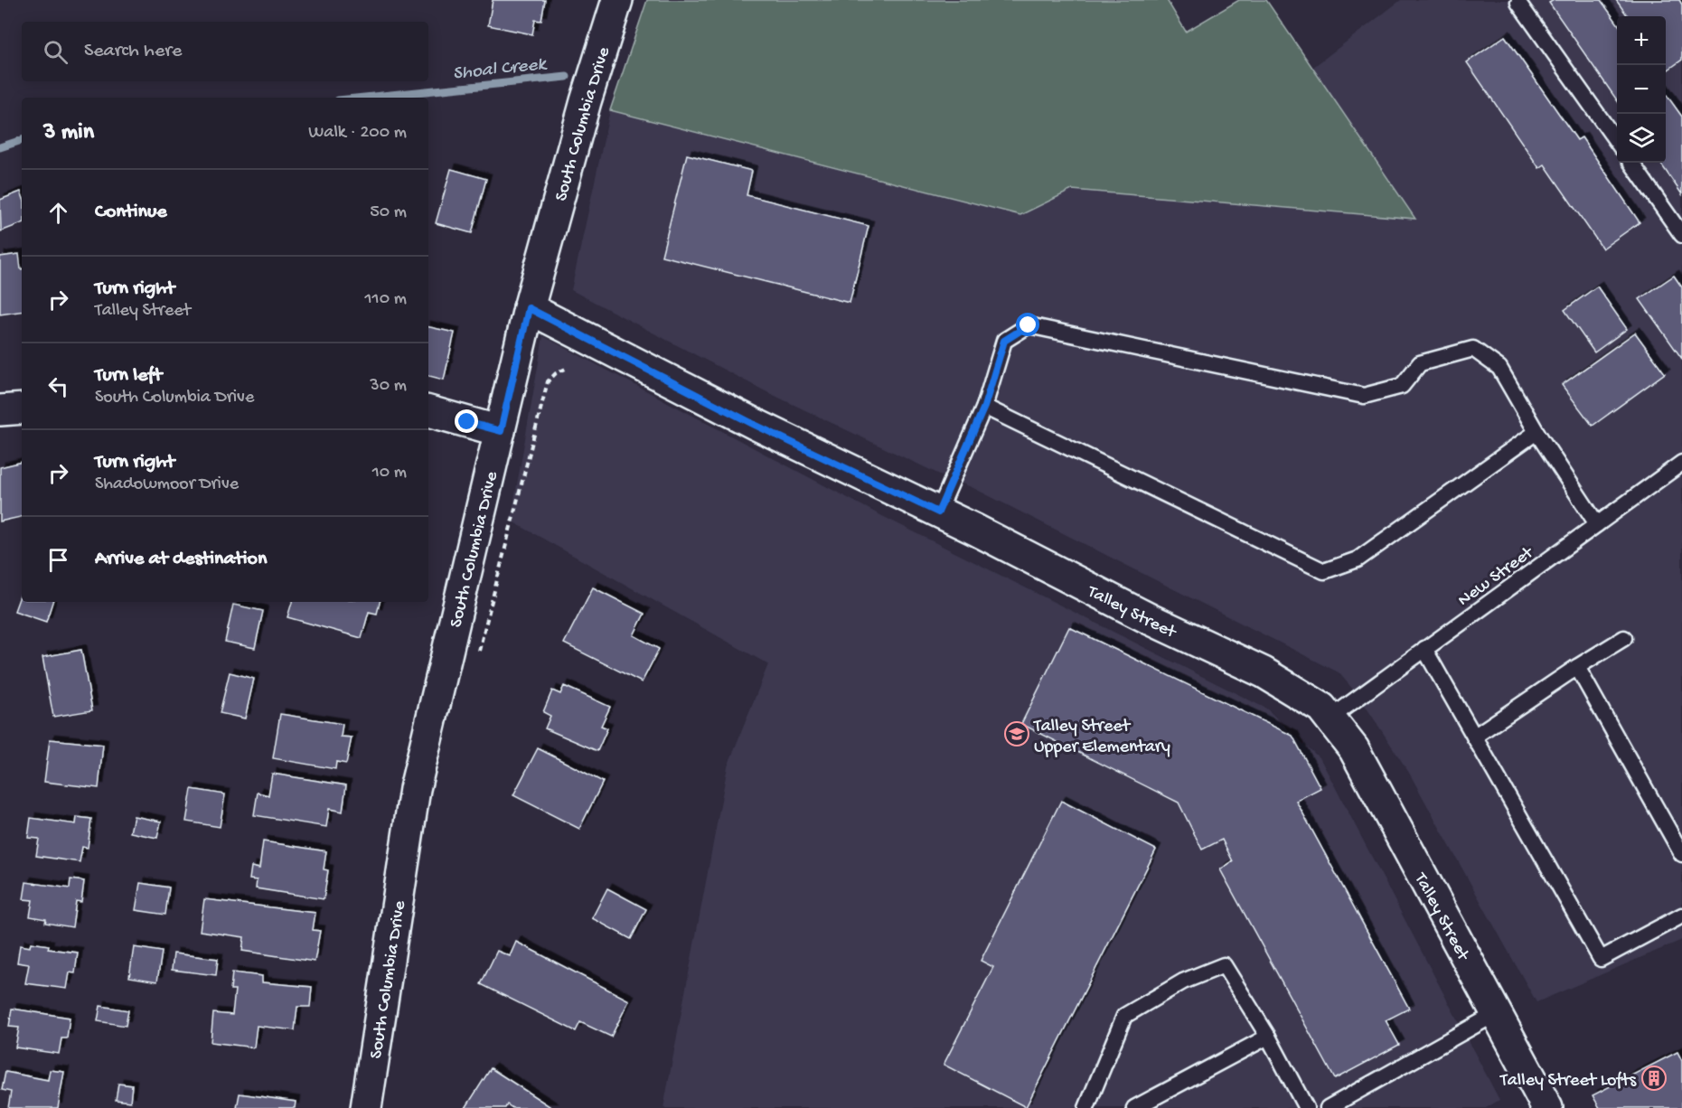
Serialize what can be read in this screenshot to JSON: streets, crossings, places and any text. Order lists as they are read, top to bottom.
{
  "streets": {
    "street": ["South Columbia Drive", "Talley Street"],
    "lane": ["New Street"]
  },
  "crossings": [
    ["South Columbia Drive", "Talley Street"],
    ["New Street", "Talley Street"]
  ],
  "water": ["Shoal Creek"],
  "places": {
    "school or university": ["Talley Street Upper Elementary"],
    "building": ["Talley Street Lofts"]
  },
  "page": {
    "map_buttons": ["+", "−"],
    "search": "Search here",
    "heading": ["3 min", "Walk · 200 m"],
    "list": [
      ["Continue", "50 m"],
      ["Turn right", "Talley Street", "110 m"],
      ["Turn left", "South Columbia Drive", "30 m"],
      ["Turn right", "Shadowmoor Drive", "10 m"],
      "Arrive at destination"
    ]
  }
}
